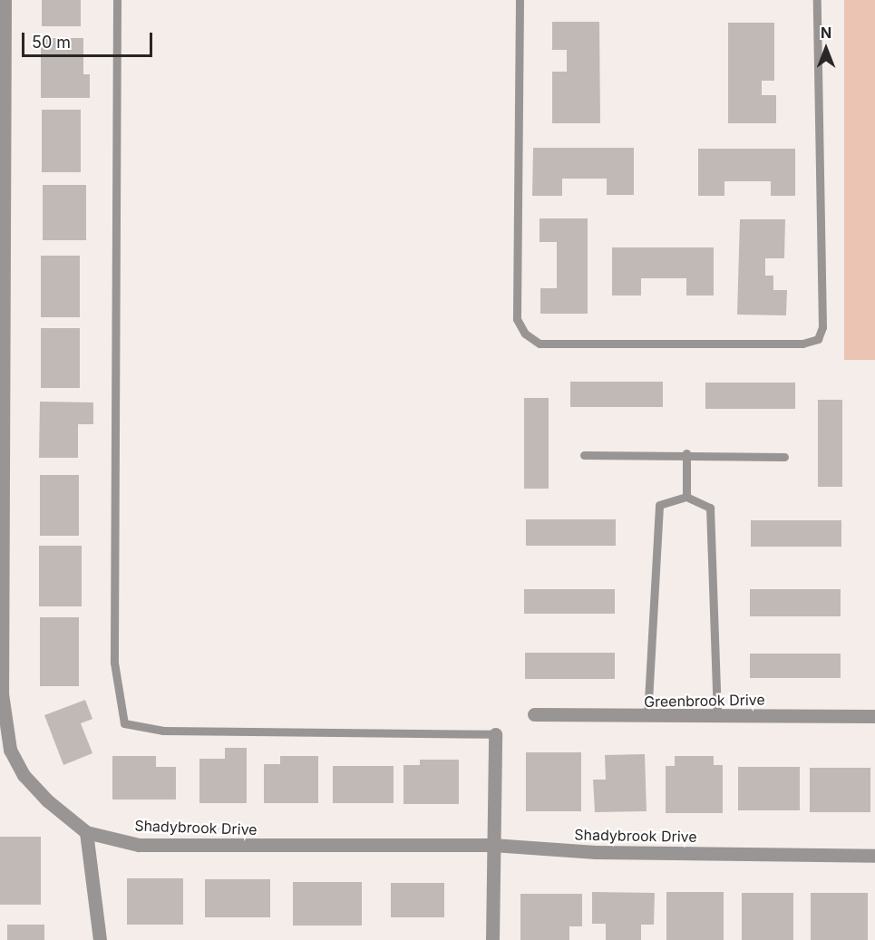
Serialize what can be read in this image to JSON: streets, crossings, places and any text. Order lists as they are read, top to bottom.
{
  "streets": {
    "street": ["Greenbrook Drive", "Shadybrook Drive"]
  },
  "scale_bar": "50 m",
  "north": "top"
}
